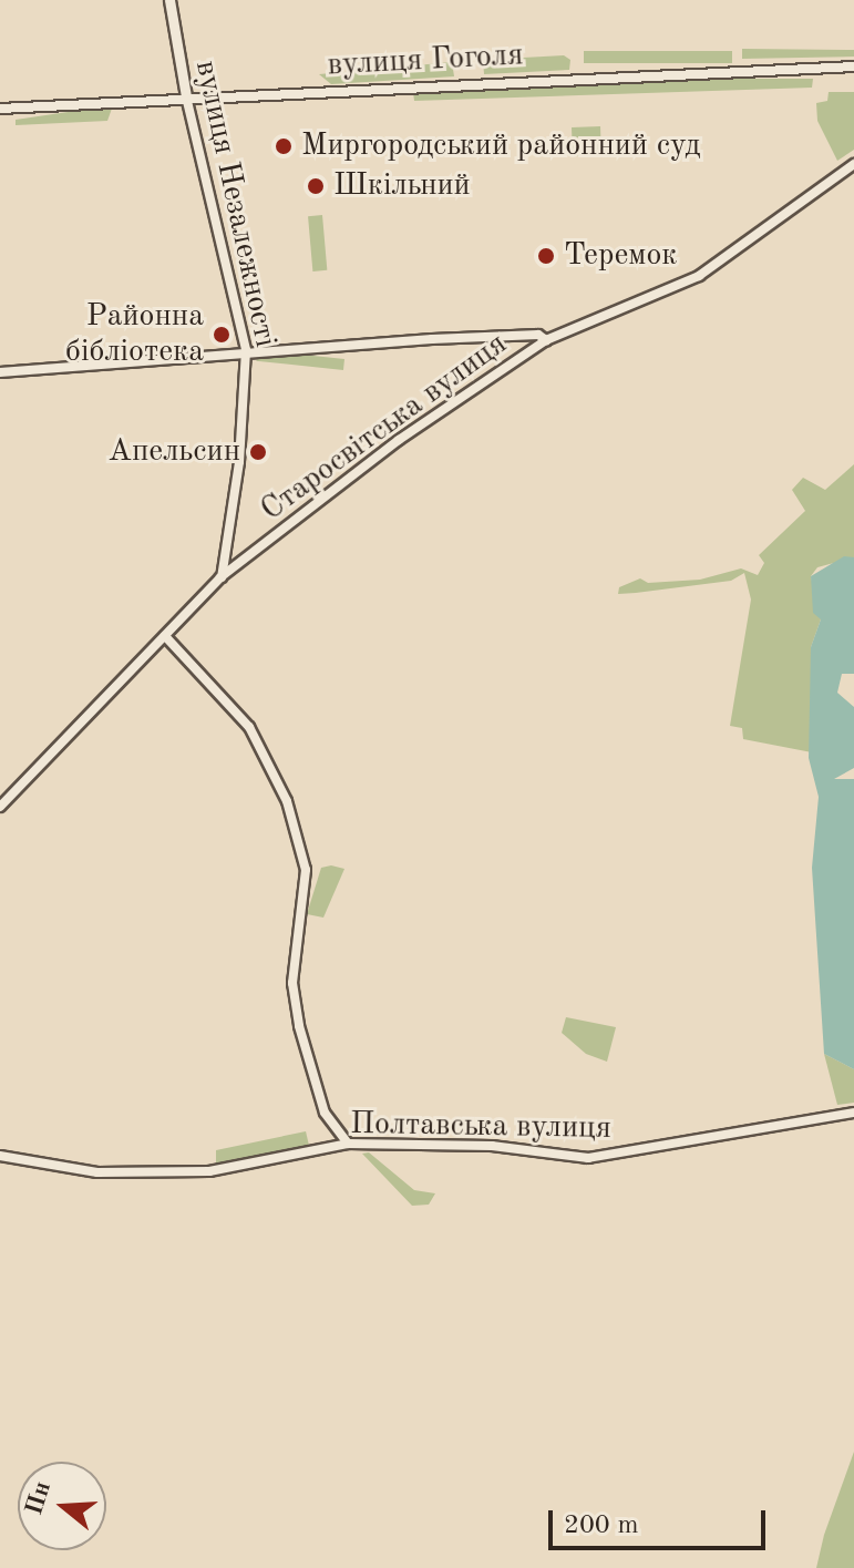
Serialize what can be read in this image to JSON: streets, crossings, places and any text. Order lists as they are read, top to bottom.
{
  "streets": {
    "main road": ["вулиця Незалежності"],
    "street": ["вулиця Гоголя", "Старосвітська вулиця", "Полтавська вулиця"]
  },
  "crossings": [
    ["вулиця Гоголя", "вулиця Незалежності"],
    ["вулиця Незалежності", "Старосвітська вулиця"]
  ],
  "places": [
    "Миргородський районний суд",
    "Шкільний",
    "Теремок",
    "Районна бібліотека",
    "Апельсин"
  ],
  "scale_bar": "200 m",
  "north": "left"
}
